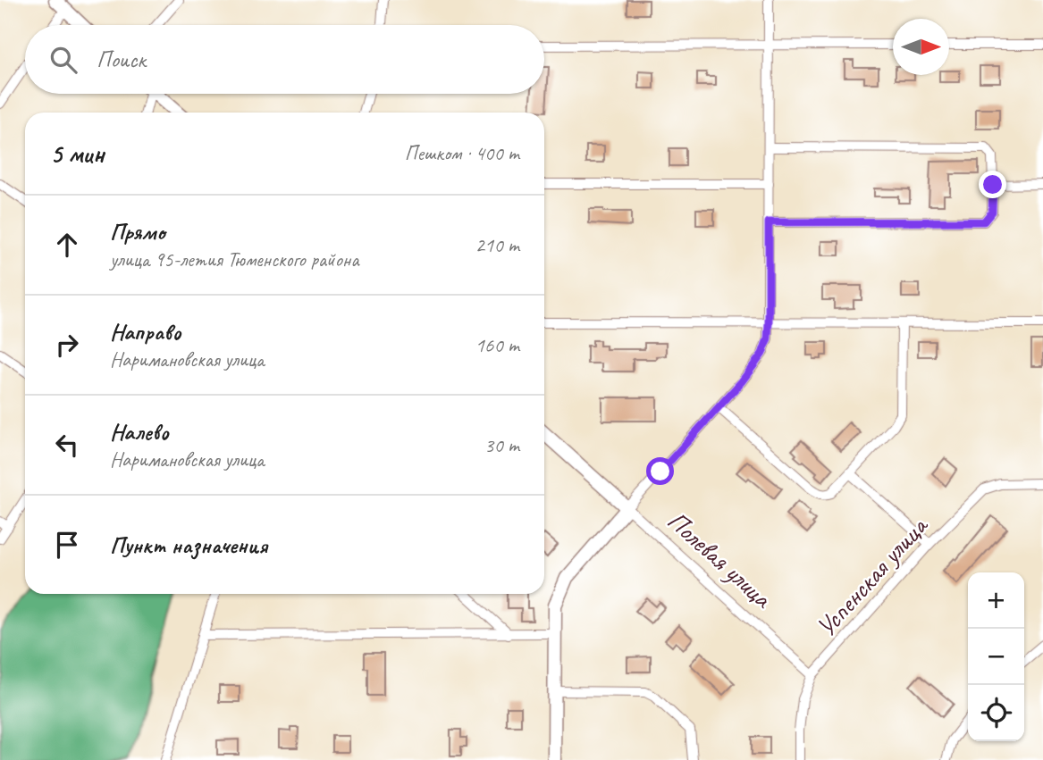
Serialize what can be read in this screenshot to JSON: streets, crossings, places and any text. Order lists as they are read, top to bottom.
{
  "streets": {
    "street": ["Полевая улица", "Успенская улица"]
  },
  "crossings": [
    ["Полевая улица", "Успенская улица"]
  ],
  "north": "right",
  "page": {
    "search": "Поиск",
    "heading": ["5 мин", "Пешком · 400 m"],
    "list": [
      ["Прямо", "улица 95-летия Тюменского района", "210 m"],
      ["Направо", "Наримановская улица", "160 m"],
      ["Налево", "Наримановская улица", "30 m"],
      "Пункт назначения"
    ],
    "map_buttons": ["+", "−"]
  }
}
